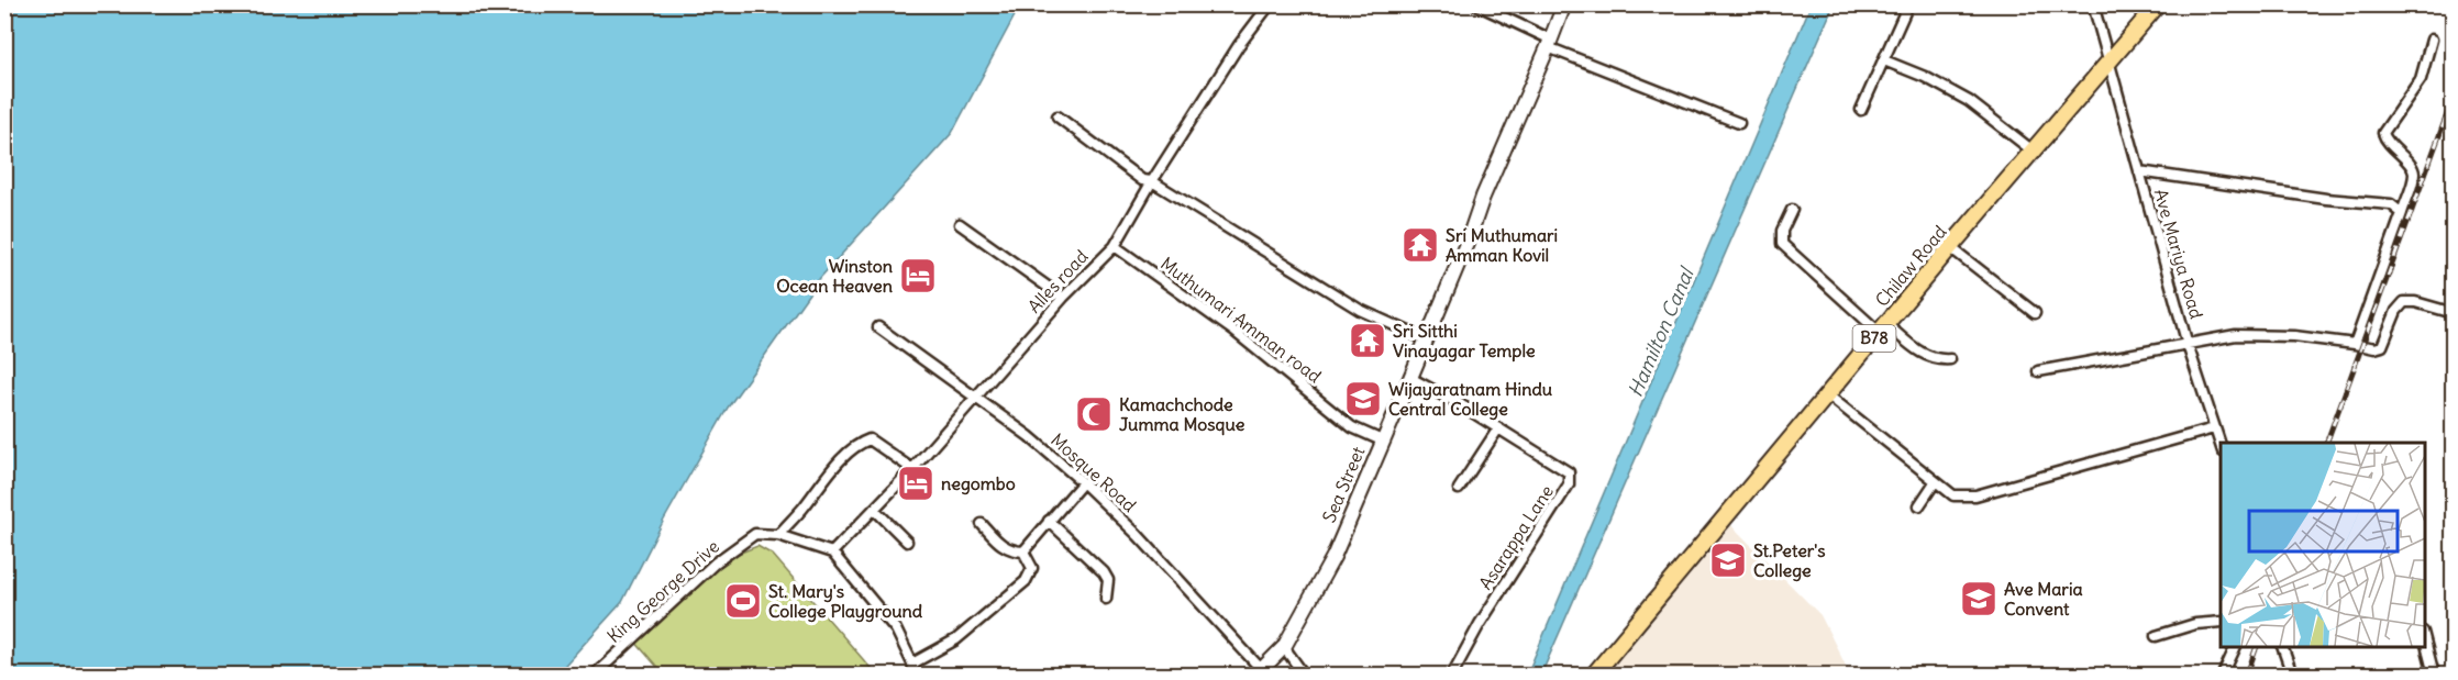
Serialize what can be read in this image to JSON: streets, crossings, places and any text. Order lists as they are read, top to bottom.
{
  "streets": {
    "main road": ["Chilaw Road", "B78"],
    "street": [
      "Ave Mariya Road",
      "Alles road",
      "Muthumari Amman road",
      "Mosque Road",
      "Sea Street",
      "Asarappa Lane",
      "King George Drive"
    ]
  },
  "crossings": [
    ["Ave Mariya Road", "Chilaw Road"],
    ["Alles road", "Muthumari Amman road"],
    ["Alles road", "Mosque Road"],
    ["Muthumari Amman road", "Sea Street"],
    ["Mosque Road", "Sea Street"],
    ["Sea Street", "Asarappa Lane"]
  ],
  "water": ["Hamilton Canal"],
  "places": {
    "temple": ["Sri Muthumari Amman Kovil", "Sri Sitthi Vinayagar Temple"],
    "hotel": ["Winston Ocean Heaven", "negombo"],
    "school or university": ["Wijayaratnam Hindu Central College", "St.Peter's College", "Ave Maria Convent"],
    "mosque": ["Kamachchode Jumma Mosque"],
    "sports": ["St. Mary's College Playground"]
  }
}
